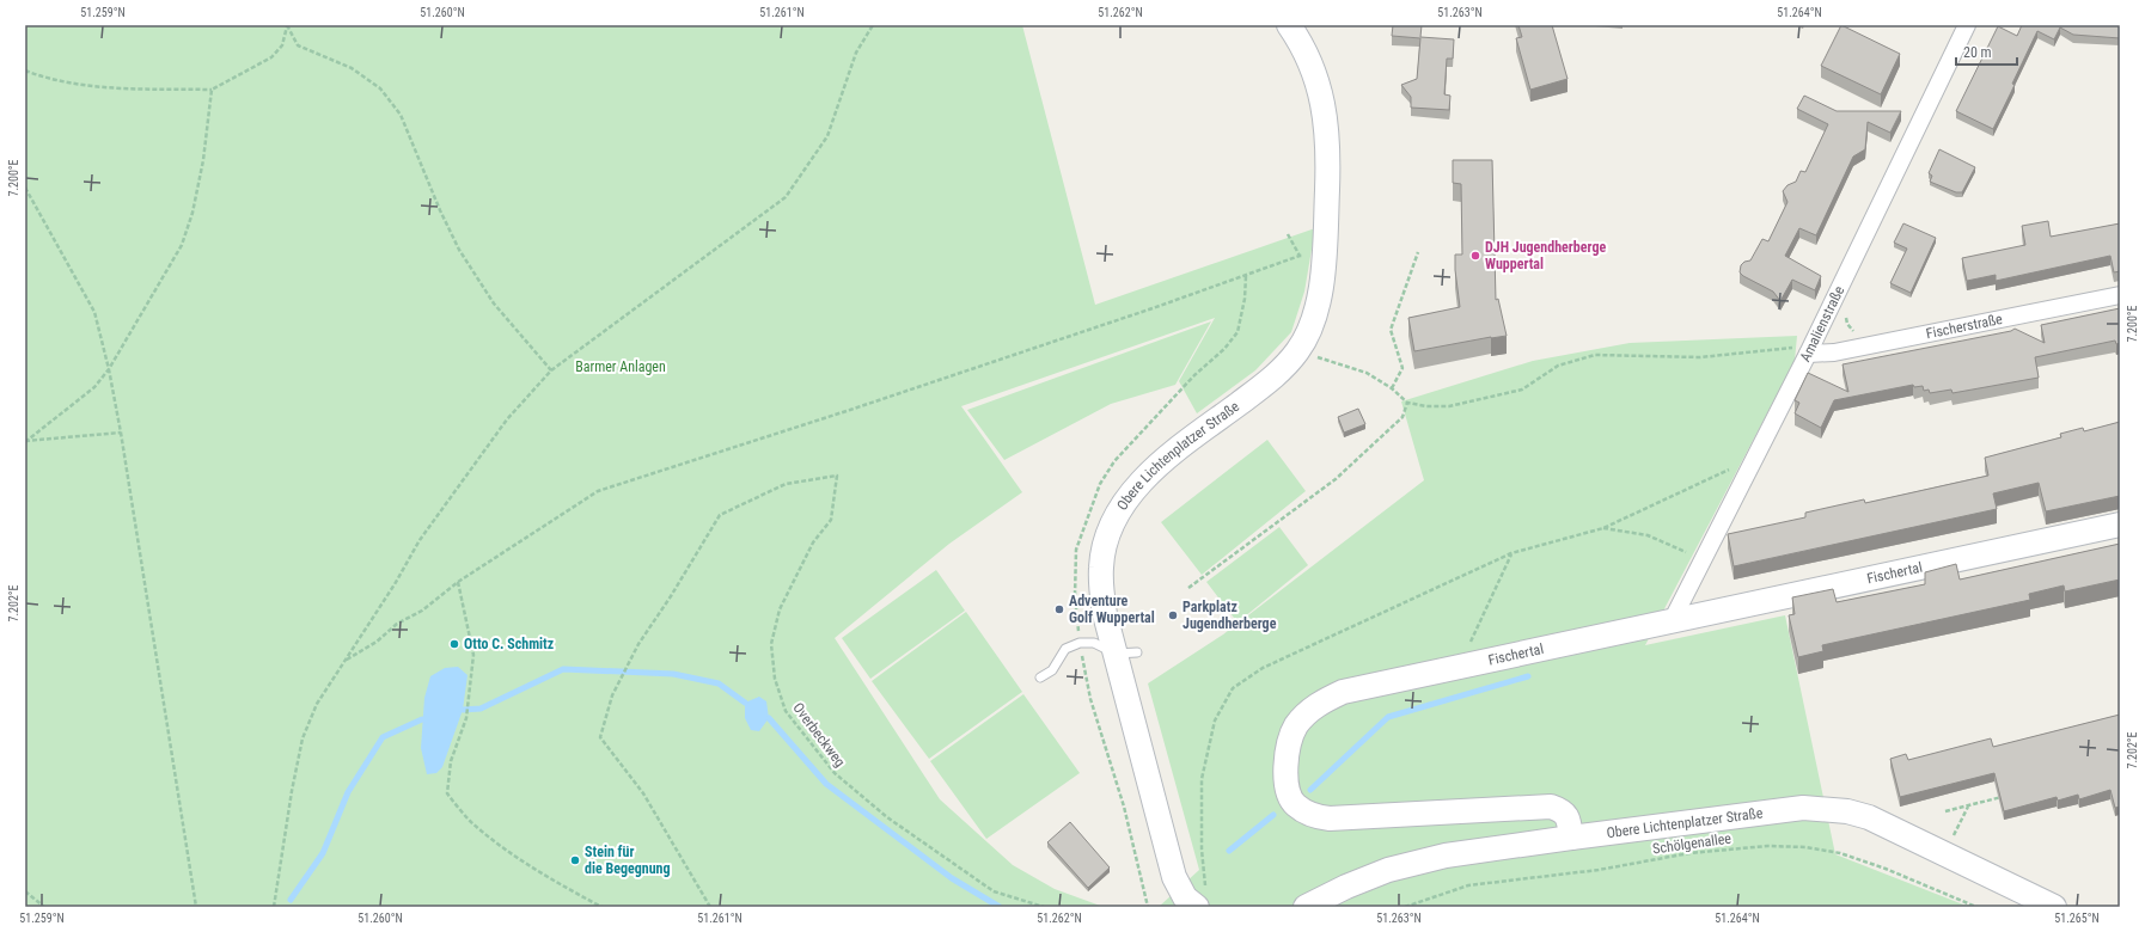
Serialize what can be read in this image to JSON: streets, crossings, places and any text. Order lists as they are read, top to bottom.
{
  "streets": {
    "main road": ["Obere Lichtenplatzer Straße", "Fischertal"],
    "street": ["Amalienstraße", "Fischerstraße"],
    "path": ["Overbeckweg", "Schölgenallee"]
  },
  "crossings": [
    ["Amalienstraße", "Fischerstraße"],
    ["Amalienstraße", "Fischertal"],
    ["Obere Lichtenplatzer Straße", "Fischertal"]
  ],
  "parks": ["Barmer Anlagen"],
  "places": [
    "DJH Jugendherberge Wuppertal",
    "Adventure Golf Wuppertal",
    "Parkplatz Jugendherberge",
    "Otto C. Schmitz",
    "Stein für die Begegnung"
  ],
  "scale_bar": "20 m",
  "coordinates": [
    "51.259°N",
    "51.260°N",
    "51.261°N",
    "51.262°N",
    "51.263°N",
    "51.264°N",
    "7.200°E",
    "7.202°E",
    "51.265°N"
  ]
}
